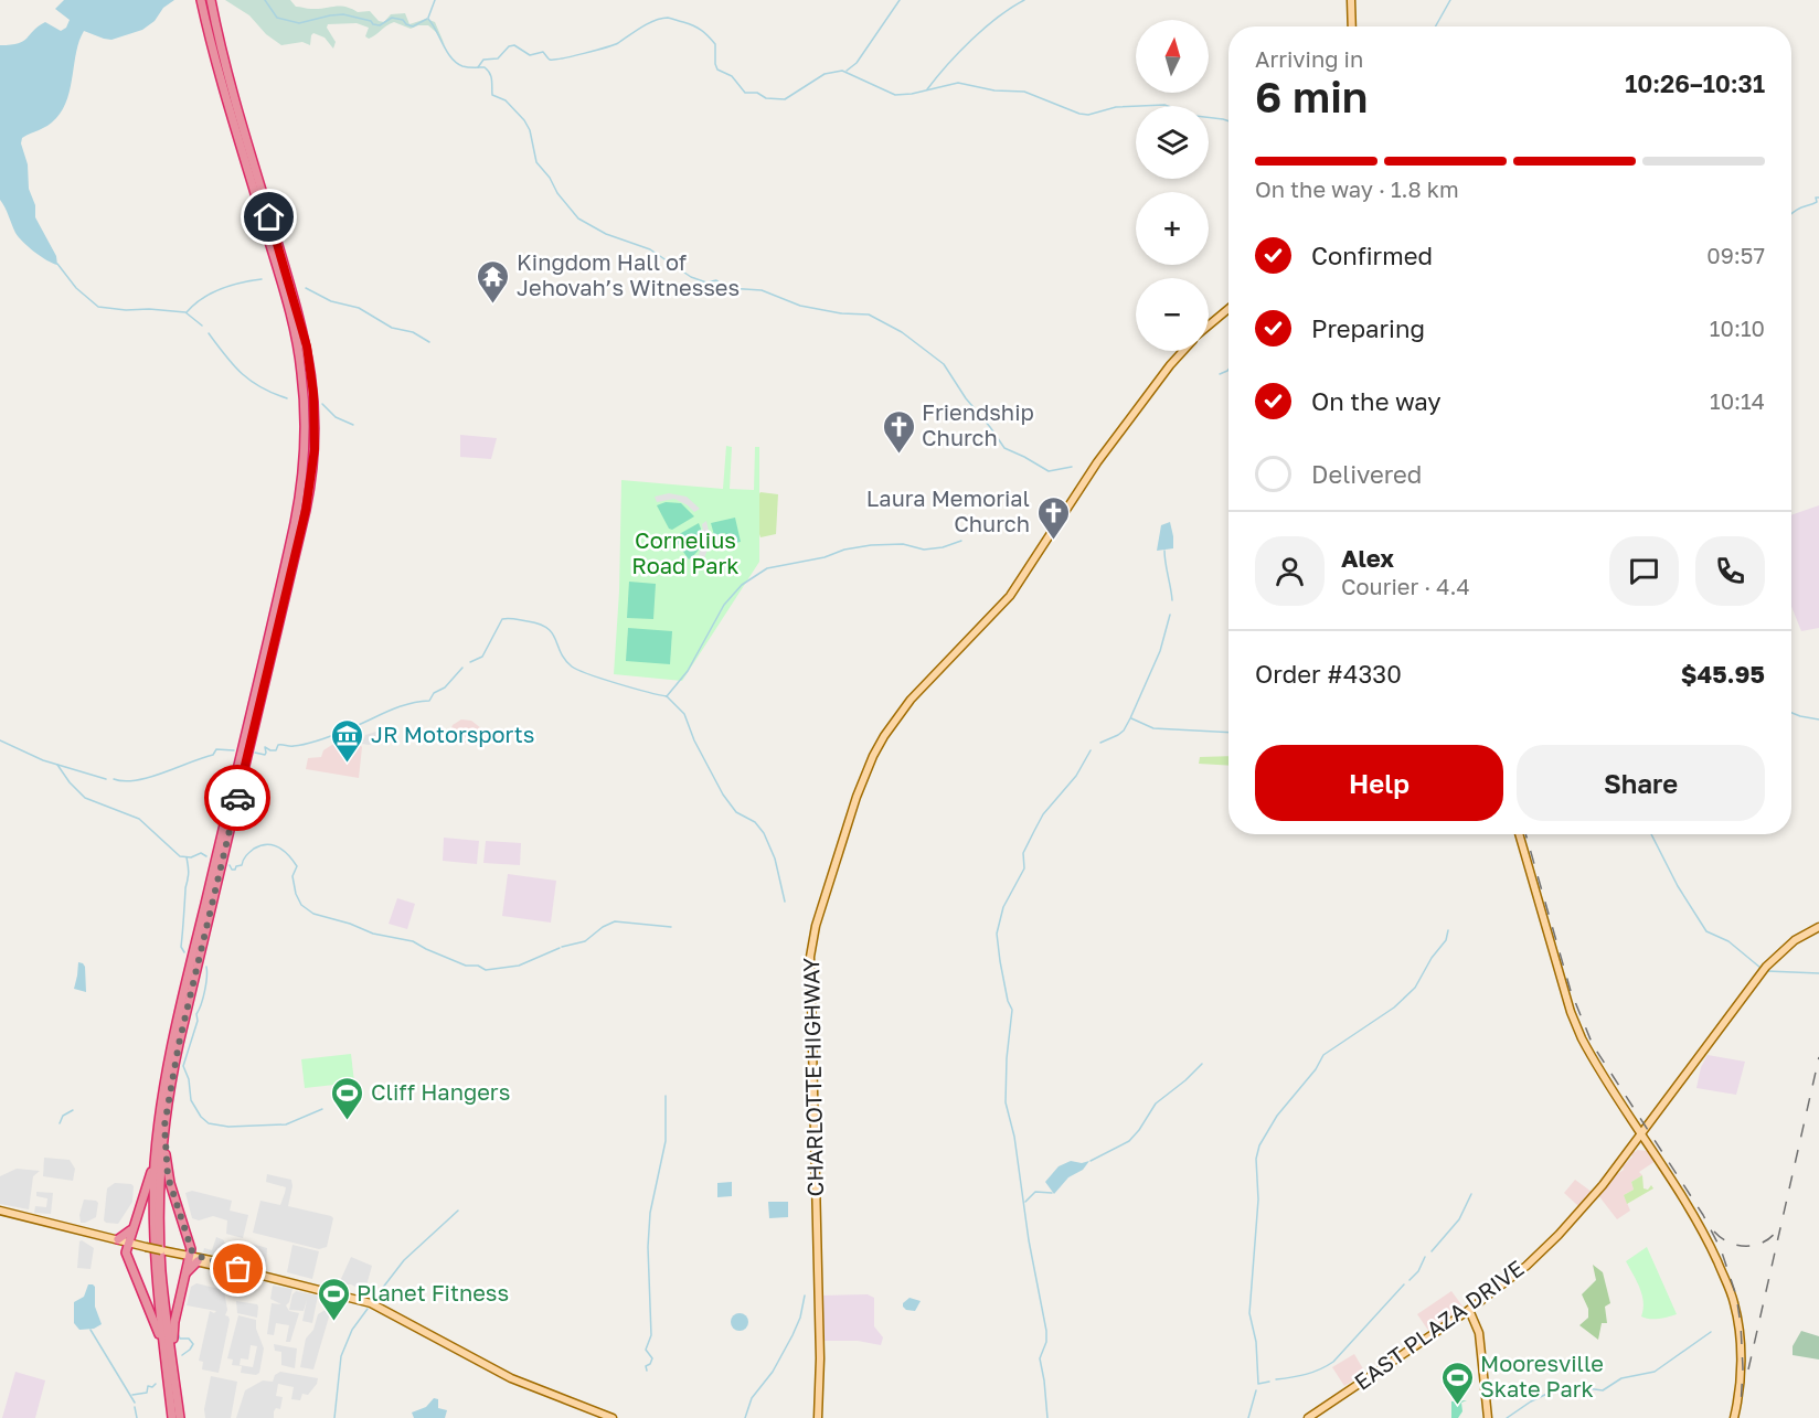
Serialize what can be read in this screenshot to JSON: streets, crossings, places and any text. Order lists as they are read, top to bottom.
{
  "streets": {
    "main road": ["CHARLOTTE HIGHWAY", "EAST PLAZA DRIVE"]
  },
  "parks": ["Cornelius Road Park"],
  "places": {
    "temple": ["Kingdom Hall of Jehovah’s Witnesses"],
    "church": ["Friendship Church", "Laura Memorial Church"],
    "museum": ["JR Motorsports"],
    "sports": ["Cliff Hangers", "Planet Fitness", "Mooresville Skate Park"]
  },
  "north": "top",
  "page": {
    "map_buttons": ["+", "−"],
    "heading": ["6 min", "Arriving in", "10:26–10:31"],
    "panel": [
      "Alex",
      "Courier · 4.4",
      "Order #4330",
      "$45.95"
    ],
    "bar": "On the way · 1.8 km",
    "list": [
      ["Confirmed", "09:57"],
      ["Preparing", "10:10"],
      ["On the way", "10:14"],
      "Delivered"
    ],
    "buttons": ["Help", "Share"]
  }
}
